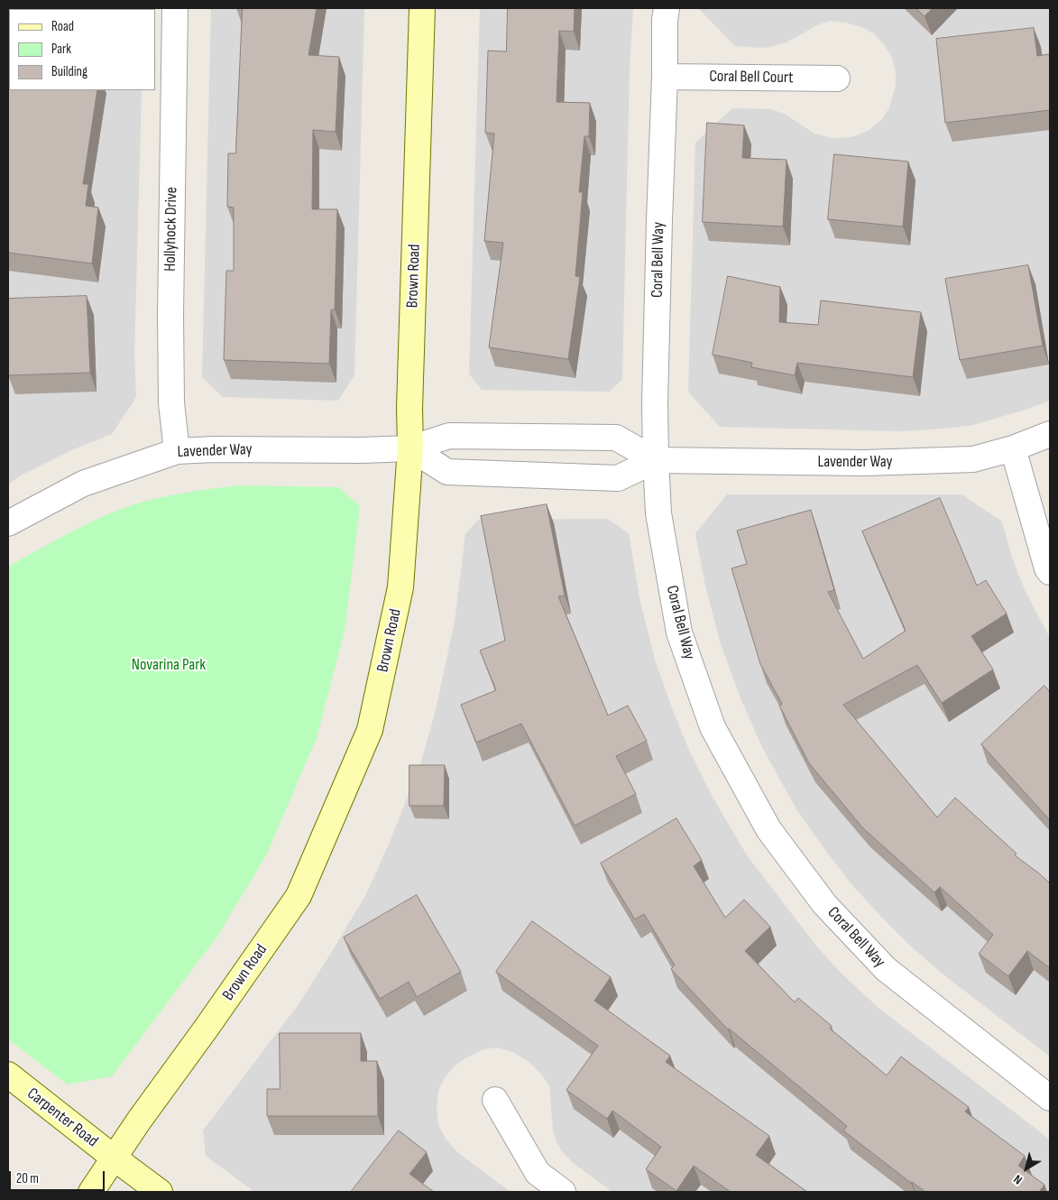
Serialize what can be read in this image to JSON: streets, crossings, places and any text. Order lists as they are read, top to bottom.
{
  "streets": {
    "street": [
      "Coral Bell Court",
      "Hollyhock Drive",
      "Coral Bell Way",
      "Brown Road",
      "Lavender Way",
      "Carpenter Road"
    ]
  },
  "crossings": [
    ["Coral Bell Court", "Coral Bell Way"],
    ["Hollyhock Drive", "Lavender Way"],
    ["Coral Bell Way", "Lavender Way"],
    ["Brown Road", "Lavender Way"],
    ["Brown Road", "Carpenter Road"]
  ],
  "parks": ["Novarina Park"],
  "legend": ["Road", "Park", "Building"],
  "scale_bar": "20 m",
  "north": "bottom left"
}
